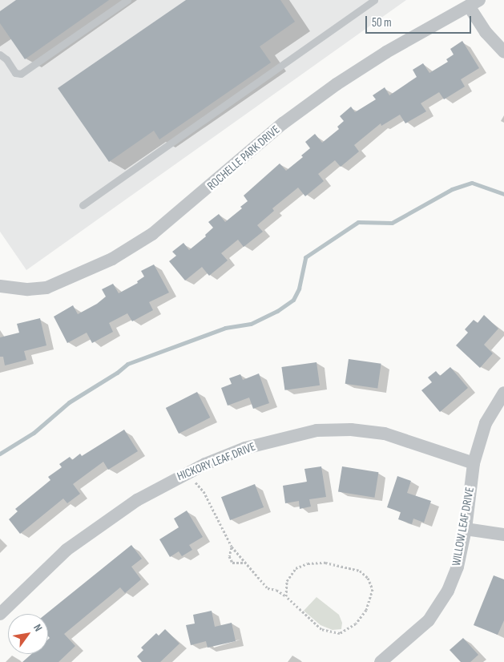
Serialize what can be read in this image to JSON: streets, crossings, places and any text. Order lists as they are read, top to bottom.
{
  "streets": {
    "street": ["ROCHELLE PARK DRIVE", "HICKORY LEAF DRIVE", "WILLOW LEAF DRIVE"]
  },
  "crossings": [
    ["HICKORY LEAF DRIVE", "WILLOW LEAF DRIVE"]
  ],
  "scale_bar": "50 m",
  "north": "top right"
}
